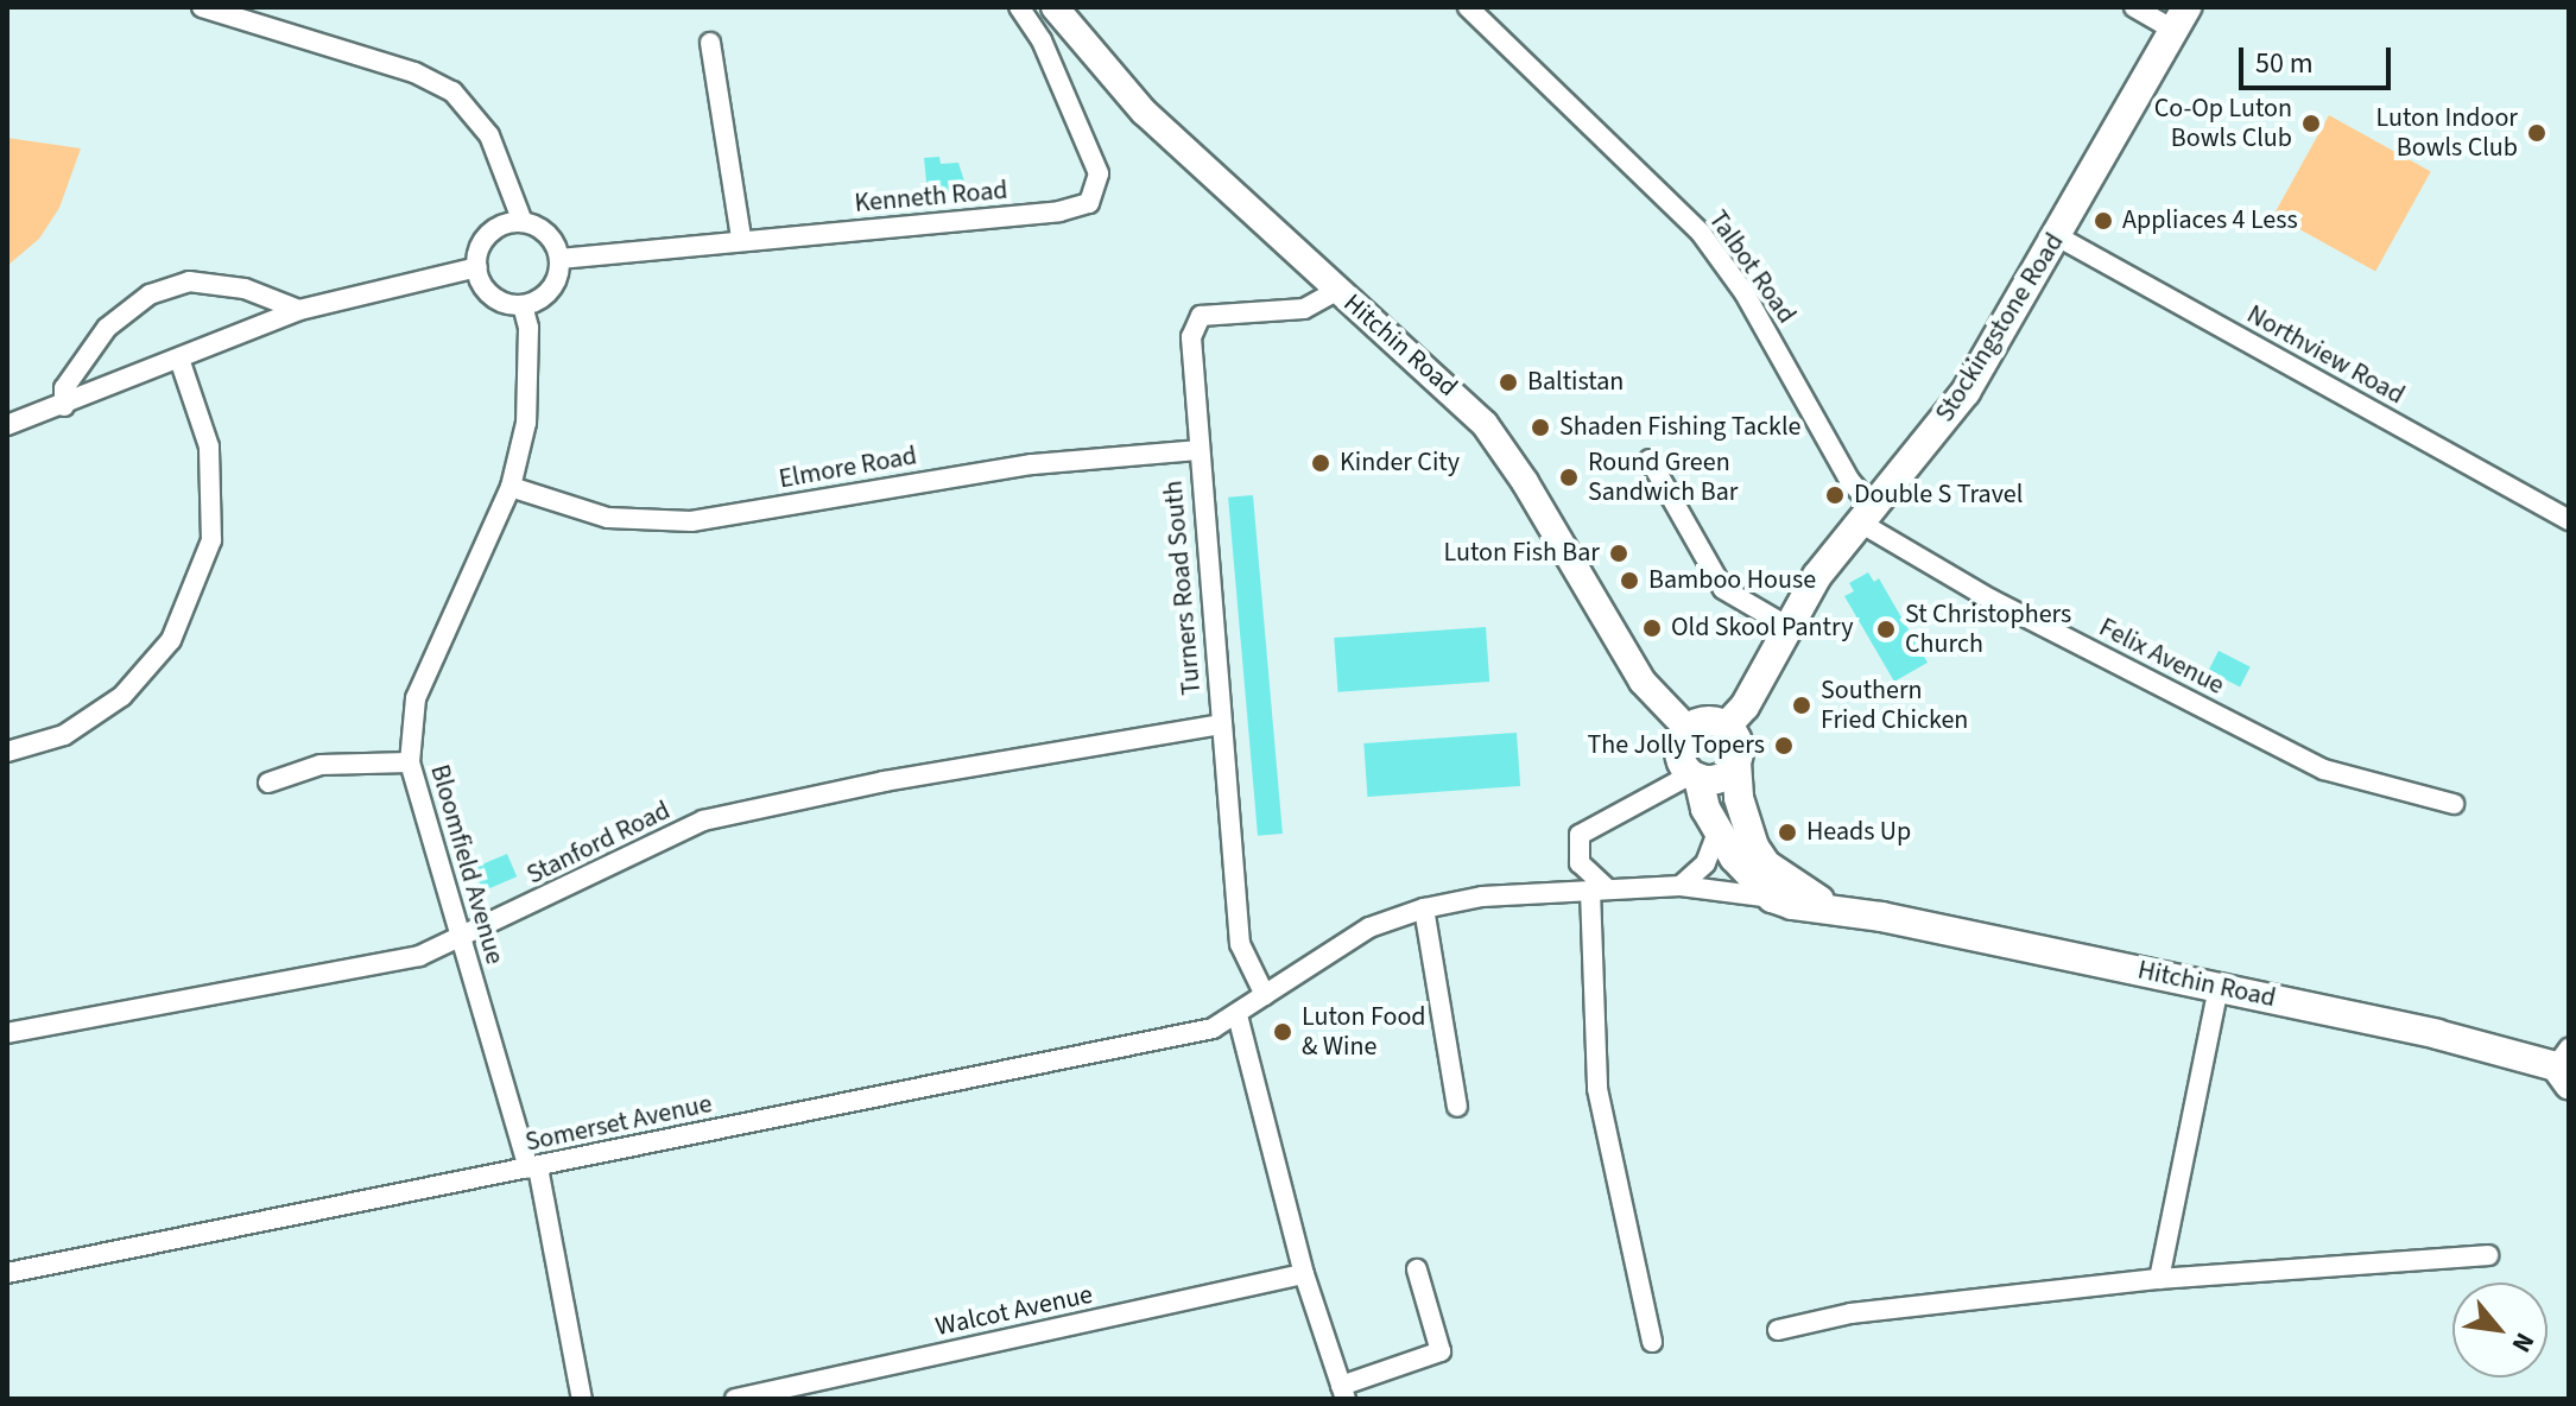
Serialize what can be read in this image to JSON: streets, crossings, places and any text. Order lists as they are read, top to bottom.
{
  "streets": {
    "main road": ["Stockingstone Road", "Hitchin Road"],
    "street": [
      "Kenneth Road",
      "Talbot Road",
      "Northview Road",
      "Elmore Road",
      "Turners Road South",
      "Felix Avenue",
      "Stanford Road",
      "Bloomfield Avenue",
      "Somerset Avenue",
      "Walcot Avenue"
    ]
  },
  "crossings": [
    ["Kenneth Road", "Bloomfield Avenue"],
    ["Talbot Road", "Stockingstone Road"],
    ["Talbot Road", "Felix Avenue"],
    ["Stockingstone Road", "Hitchin Road"],
    ["Stockingstone Road", "Northview Road"],
    ["Stockingstone Road", "Felix Avenue"],
    ["Hitchin Road", "Turners Road South"],
    ["Hitchin Road", "Somerset Avenue"],
    ["Elmore Road", "Turners Road South"],
    ["Elmore Road", "Bloomfield Avenue"],
    ["Turners Road South", "Stanford Road"],
    ["Turners Road South", "Somerset Avenue"],
    ["Stanford Road", "Bloomfield Avenue"],
    ["Bloomfield Avenue", "Somerset Avenue"]
  ],
  "places": [
    "Co-Op Luton Bowls Club",
    "Luton Indoor Bowls Club",
    "Appliaces 4 Less",
    "Baltistan",
    "Shaden Fishing Tackle",
    "Kinder City",
    "Round Green Sandwich Bar",
    "Double S Travel",
    "Luton Fish Bar",
    "Bamboo House",
    "Old Skool Pantry",
    "St Christophers Church",
    "Southern Fried Chicken",
    "The Jolly Topers",
    "Heads Up",
    "Luton Food & Wine"
  ],
  "scale_bar": "50 m",
  "north": "bottom right"
}
